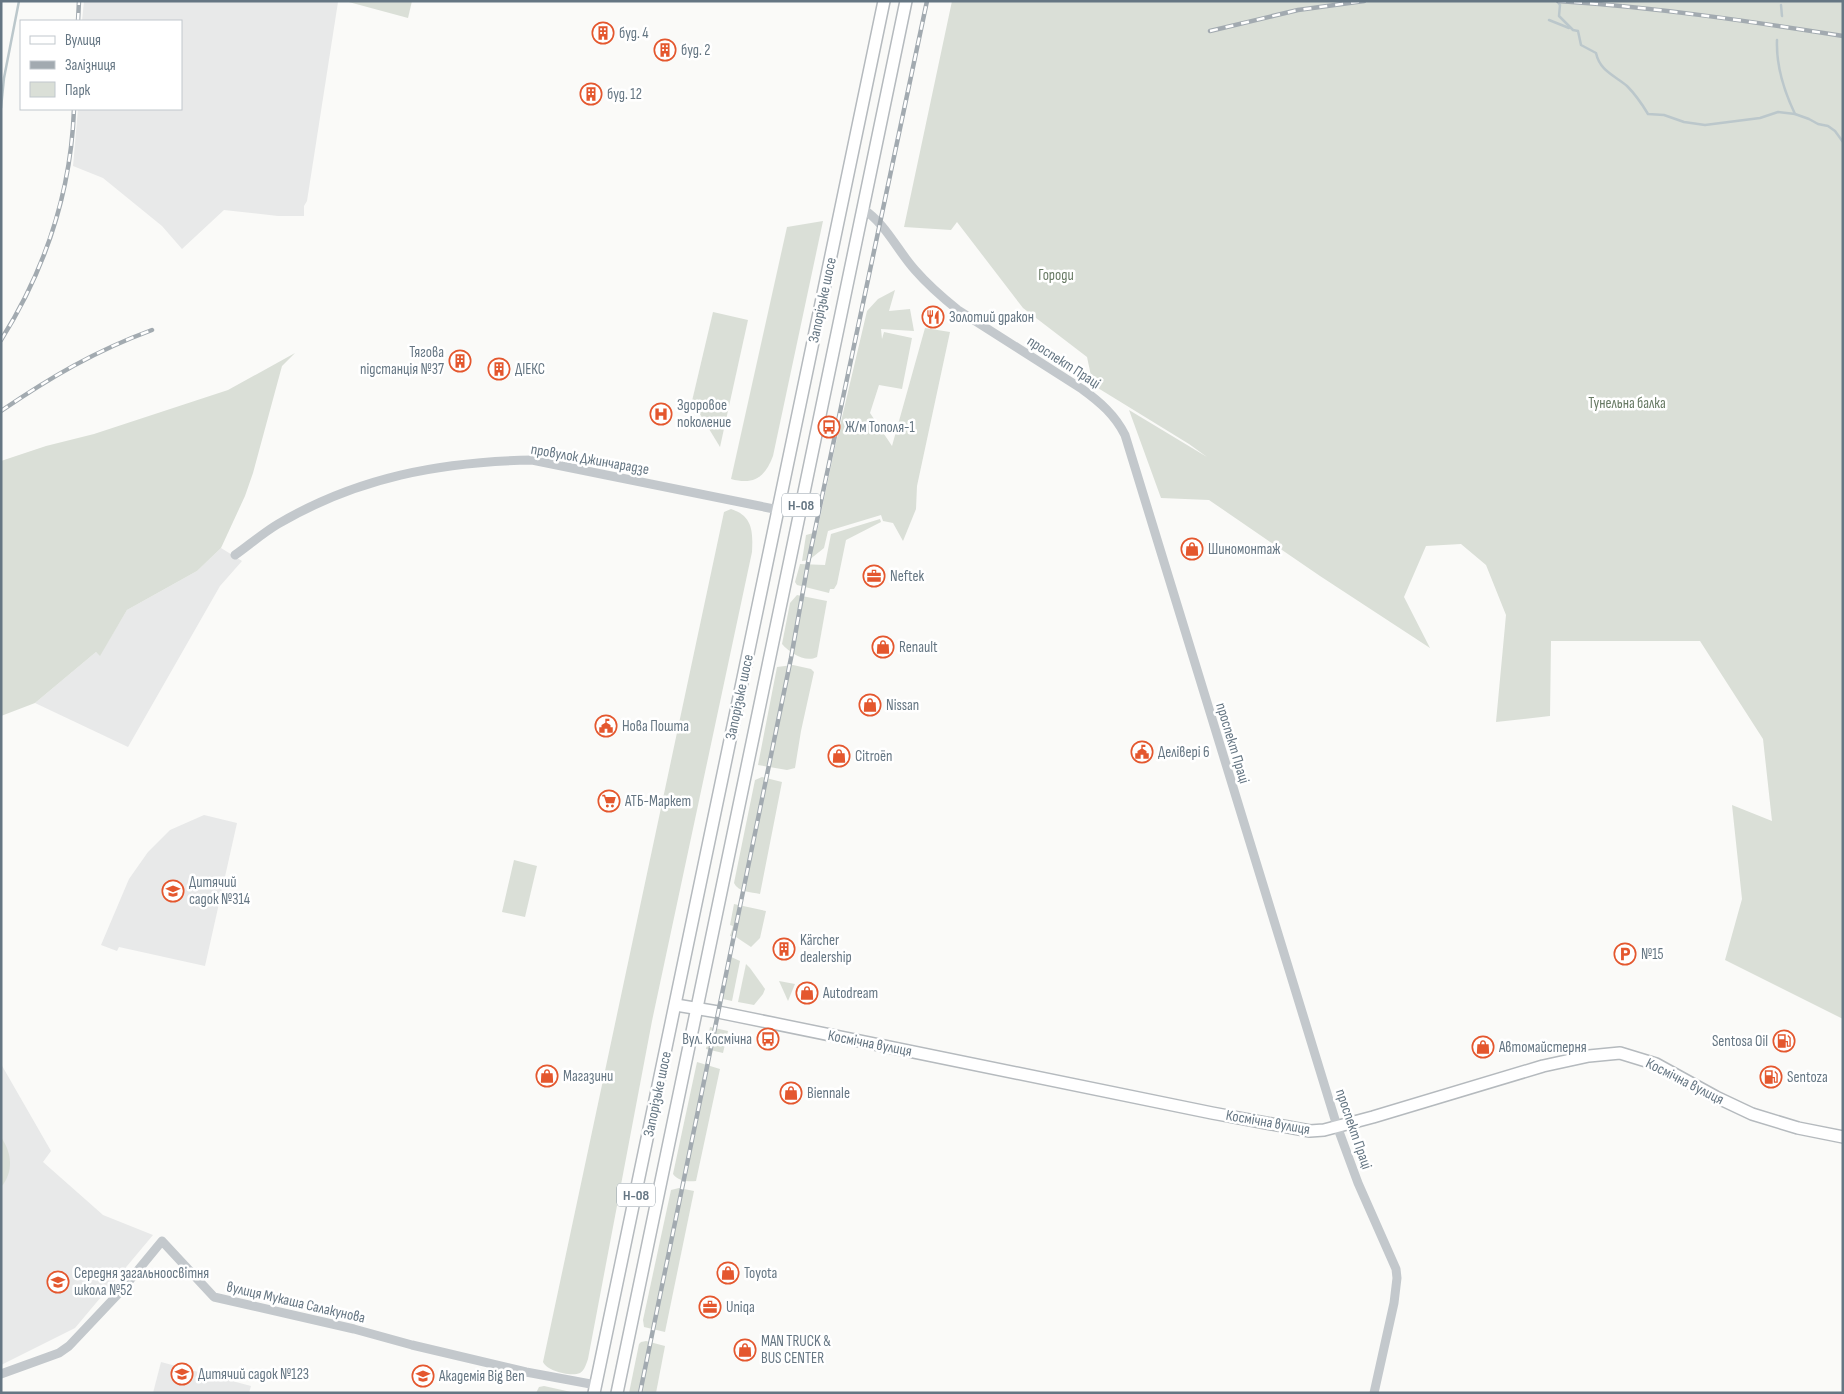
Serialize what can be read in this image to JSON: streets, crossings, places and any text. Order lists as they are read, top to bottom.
{
  "streets": {
    "main road": ["Запорізьке шосе", "Н-08", "Космічна вулиця"],
    "street": ["проспект Праці", "провулок Джинчарадзе", "вулиця Мукаша Салакунова"]
  },
  "crossings": [
    ["Запорізьке шосе", "проспект Праці"],
    ["Запорізьке шосе", "провулок Джинчарадзе"],
    ["Запорізьке шосе", "Космічна вулиця"],
    ["Запорізьке шосе", "вулиця Мукаша Салакунова"],
    ["проспект Праці", "Космічна вулиця"]
  ],
  "parks": ["Городи", "Тунельна балка"],
  "places": {
    "building": [
      "буд. 4",
      "буд. 2",
      "буд. 12",
      "Тягова пiдстанцiя №37",
      "ДІЕКС",
      "Kärcher dealership"
    ],
    "restaurant": ["Золотий дракон"],
    "hospital": ["Здоровое поколение"],
    "bus stop": ["Ж/м Тополя-1", "Вул. Космічна"],
    "shop": [
      "Шиномонтаж",
      "Renault",
      "Nissan",
      "Citroën",
      "Autodream",
      "Автомайстерня",
      "Магазини",
      "Biennale",
      "Toyota",
      "MAN TRUCK & BUS CENTER"
    ],
    "office": ["Neftek", "Uniqa"],
    "public building": ["Нова Пошта", "Делівері 6"],
    "supermarket": ["АТБ-Маркет"],
    "school or university": [
      "Дитячий садок №314",
      "Середня загальноосвітня школа №52",
      "Дитячий садок №123",
      "Академія Big Ben"
    ],
    "parking": ["№15"],
    "fuel station": ["Sentosa Oil", "Sentoza"]
  },
  "legend": ["Вулиця", "Залізниця", "Парк"]
}
